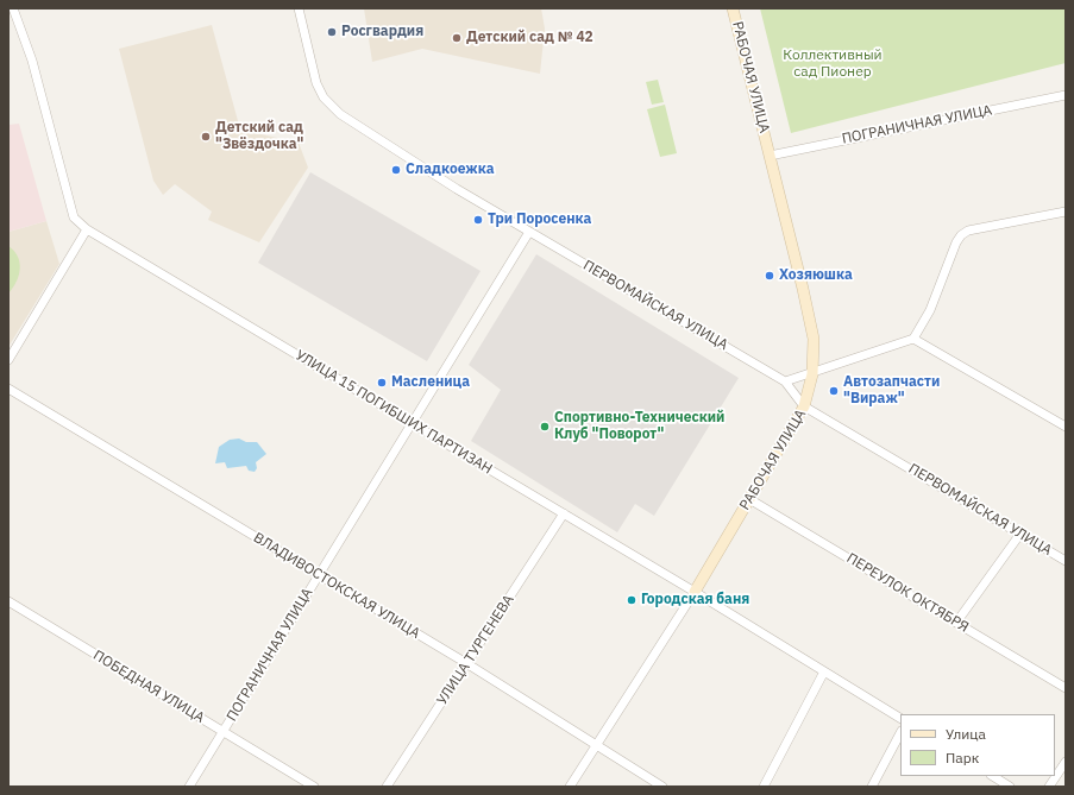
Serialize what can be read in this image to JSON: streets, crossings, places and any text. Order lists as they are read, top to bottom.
{
  "streets": {
    "street": [
      "РАБОЧАЯ УЛИЦА",
      "ПОГРАНИЧНАЯ УЛИЦА",
      "ПЕРВОМАЙСКАЯ УЛИЦА",
      "УЛИЦА 15 ПОГИБШИХ ПАРТИЗАН",
      "ВЛАДИВОСТОКСКАЯ УЛИЦА",
      "ПЕРЕУЛОК ОКТЯБРЯ",
      "УЛИЦА ТУРГЕНЕВА",
      "ПОБЕДНАЯ УЛИЦА"
    ]
  },
  "crossings": [
    ["РАБОЧАЯ УЛИЦА", "ПОГРАНИЧНАЯ УЛИЦА"],
    ["РАБОЧАЯ УЛИЦА", "ПЕРВОМАЙСКАЯ УЛИЦА"],
    ["РАБОЧАЯ УЛИЦА", "УЛИЦА 15 ПОГИБШИХ ПАРТИЗАН"],
    ["РАБОЧАЯ УЛИЦА", "ВЛАДИВОСТОКСКАЯ УЛИЦА"],
    ["РАБОЧАЯ УЛИЦА", "ПЕРЕУЛОК ОКТЯБРЯ"],
    ["ПОГРАНИЧНАЯ УЛИЦА", "ПЕРВОМАЙСКАЯ УЛИЦА"],
    ["ПОГРАНИЧНАЯ УЛИЦА", "УЛИЦА 15 ПОГИБШИХ ПАРТИЗАН"],
    ["ПОГРАНИЧНАЯ УЛИЦА", "ВЛАДИВОСТОКСКАЯ УЛИЦА"],
    ["ПОГРАНИЧНАЯ УЛИЦА", "ПОБЕДНАЯ УЛИЦА"],
    ["УЛИЦА 15 ПОГИБШИХ ПАРТИЗАН", "УЛИЦА ТУРГЕНЕВА"],
    ["ВЛАДИВОСТОКСКАЯ УЛИЦА", "УЛИЦА ТУРГЕНЕВА"]
  ],
  "parks": ["Коллективный сад Пионер"],
  "places": [
    "Росгвардия",
    "Детский сад № 42",
    "Детский сад \"Звёздочка\"",
    "Сладкоежка",
    "Три Поросенка",
    "Хозяюшка",
    "Масленица",
    "Автозапчасти \"Вираж\"",
    "Спортивно-Технический Клуб \"Поворот\"",
    "Городская баня"
  ],
  "legend": ["Улица", "Парк"]
}
